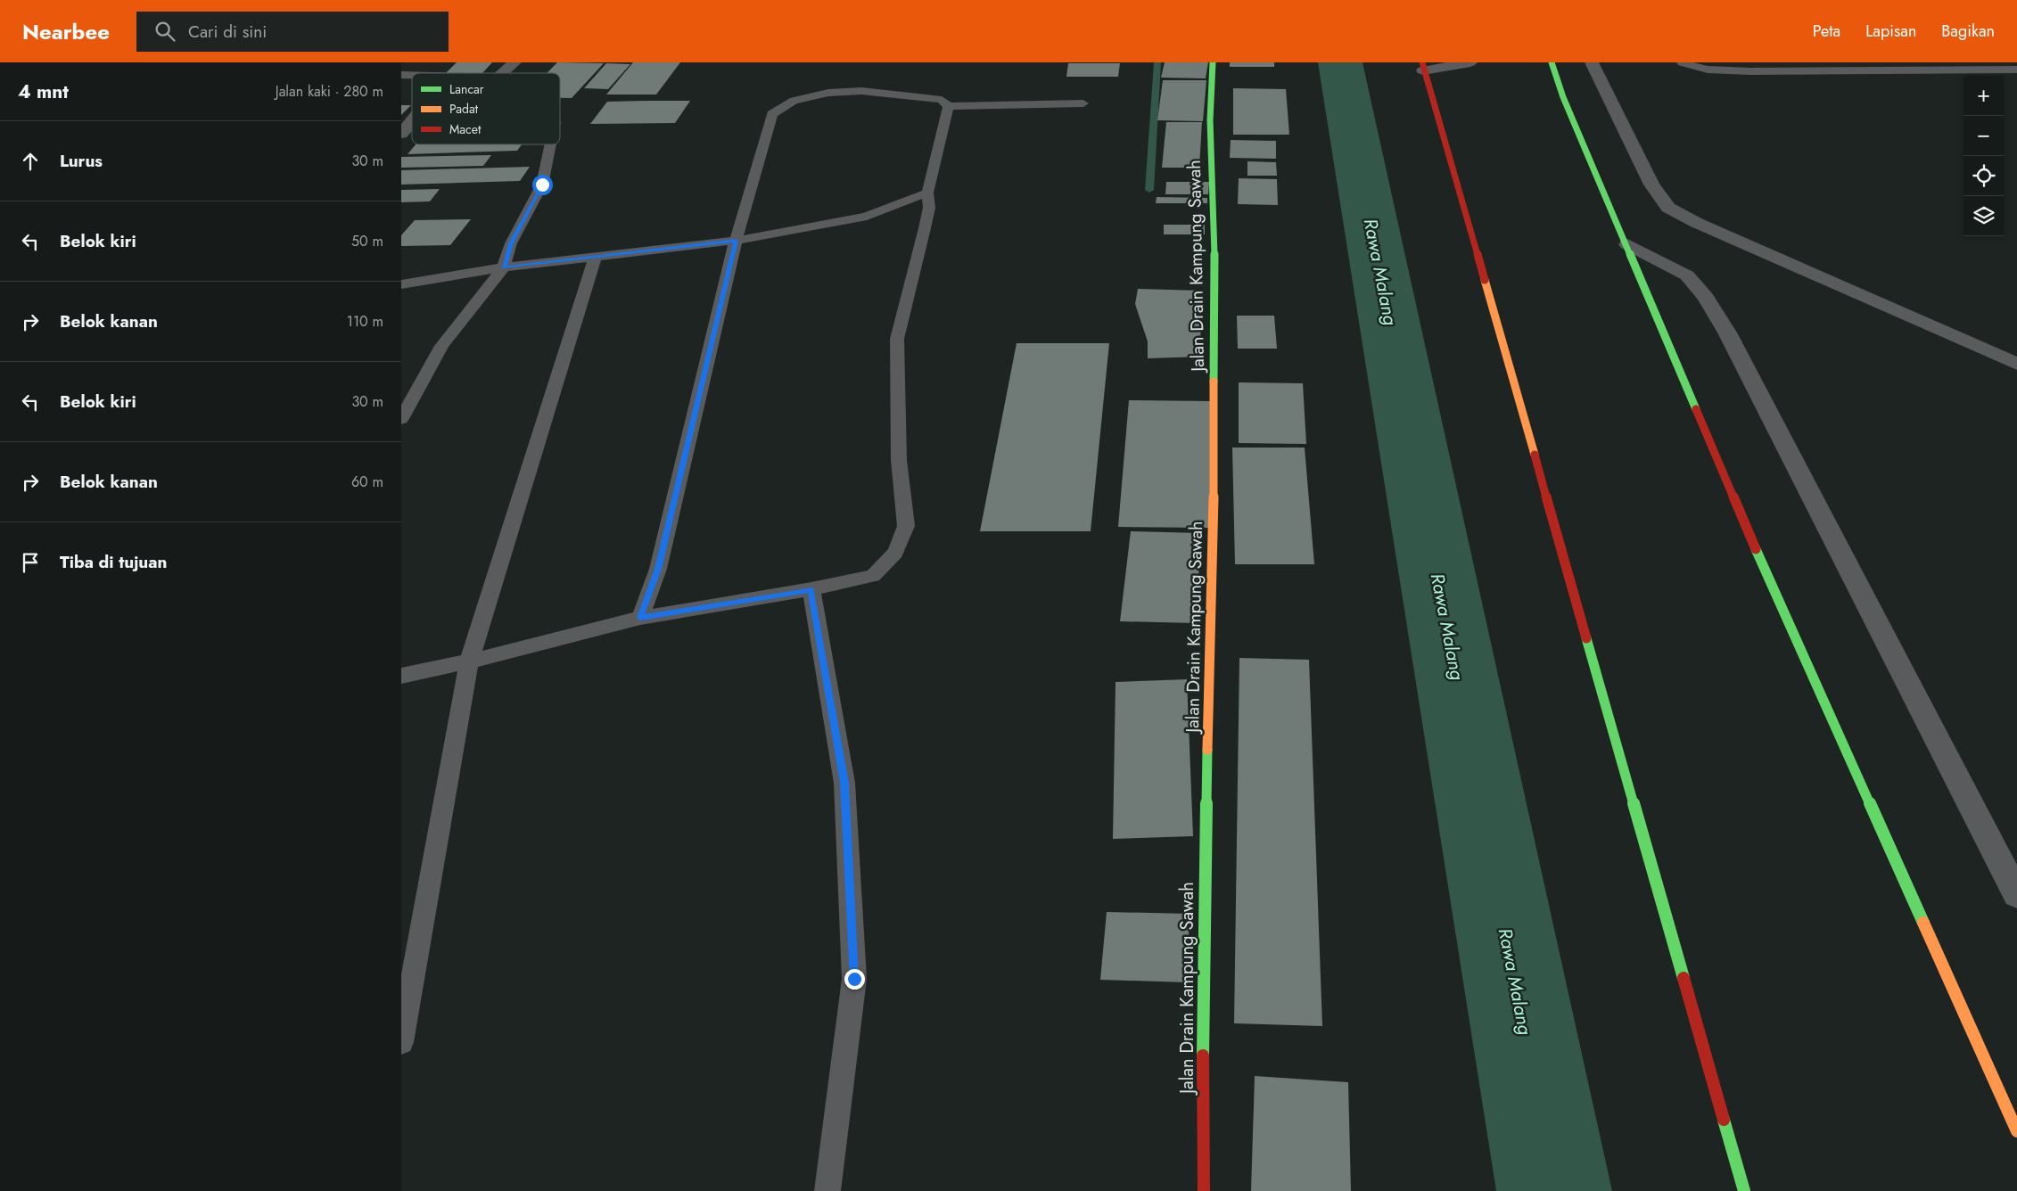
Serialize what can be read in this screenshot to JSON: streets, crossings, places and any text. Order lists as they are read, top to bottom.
{
  "streets": {
    "street": ["Jalan Drain Kampung Sawah"]
  },
  "water": ["Rawa Malang"],
  "legend": ["Lancar", "Padat", "Macet"],
  "page": {
    "header": "Nearbee",
    "search": "Cari di sini",
    "nav": ["Peta", "Lapisan", "Bagikan"],
    "heading": ["4 mnt", "Jalan kaki · 280 m"],
    "map_buttons": ["+", "−"],
    "list": [
      ["Lurus", "30 m"],
      ["Belok kiri", "50 m"],
      ["Belok kanan", "110 m"],
      ["Belok kiri", "30 m"],
      ["Belok kanan", "60 m"],
      "Tiba di tujuan"
    ]
  }
}
